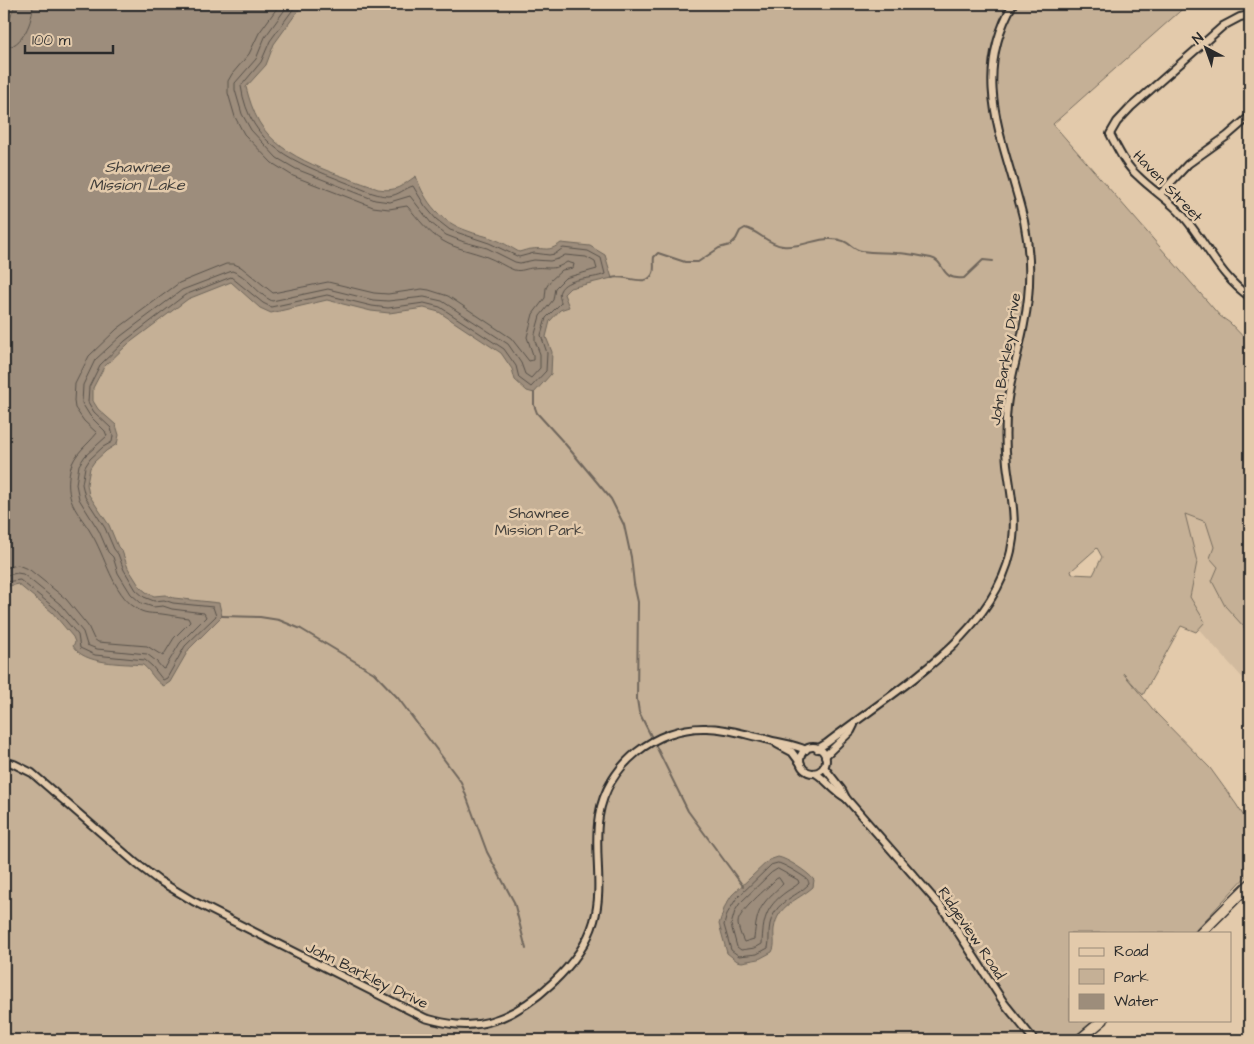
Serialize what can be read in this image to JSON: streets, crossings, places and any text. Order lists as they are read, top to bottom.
{
  "streets": {
    "street": ["Haven Street", "John Barkley Drive", "Ridgeview Road"]
  },
  "water": ["Shawnee Mission Lake"],
  "parks": ["Shawnee Mission Park"],
  "legend": ["Road", "Park", "Water"],
  "scale_bar": "100 m",
  "north": "top left"
}
